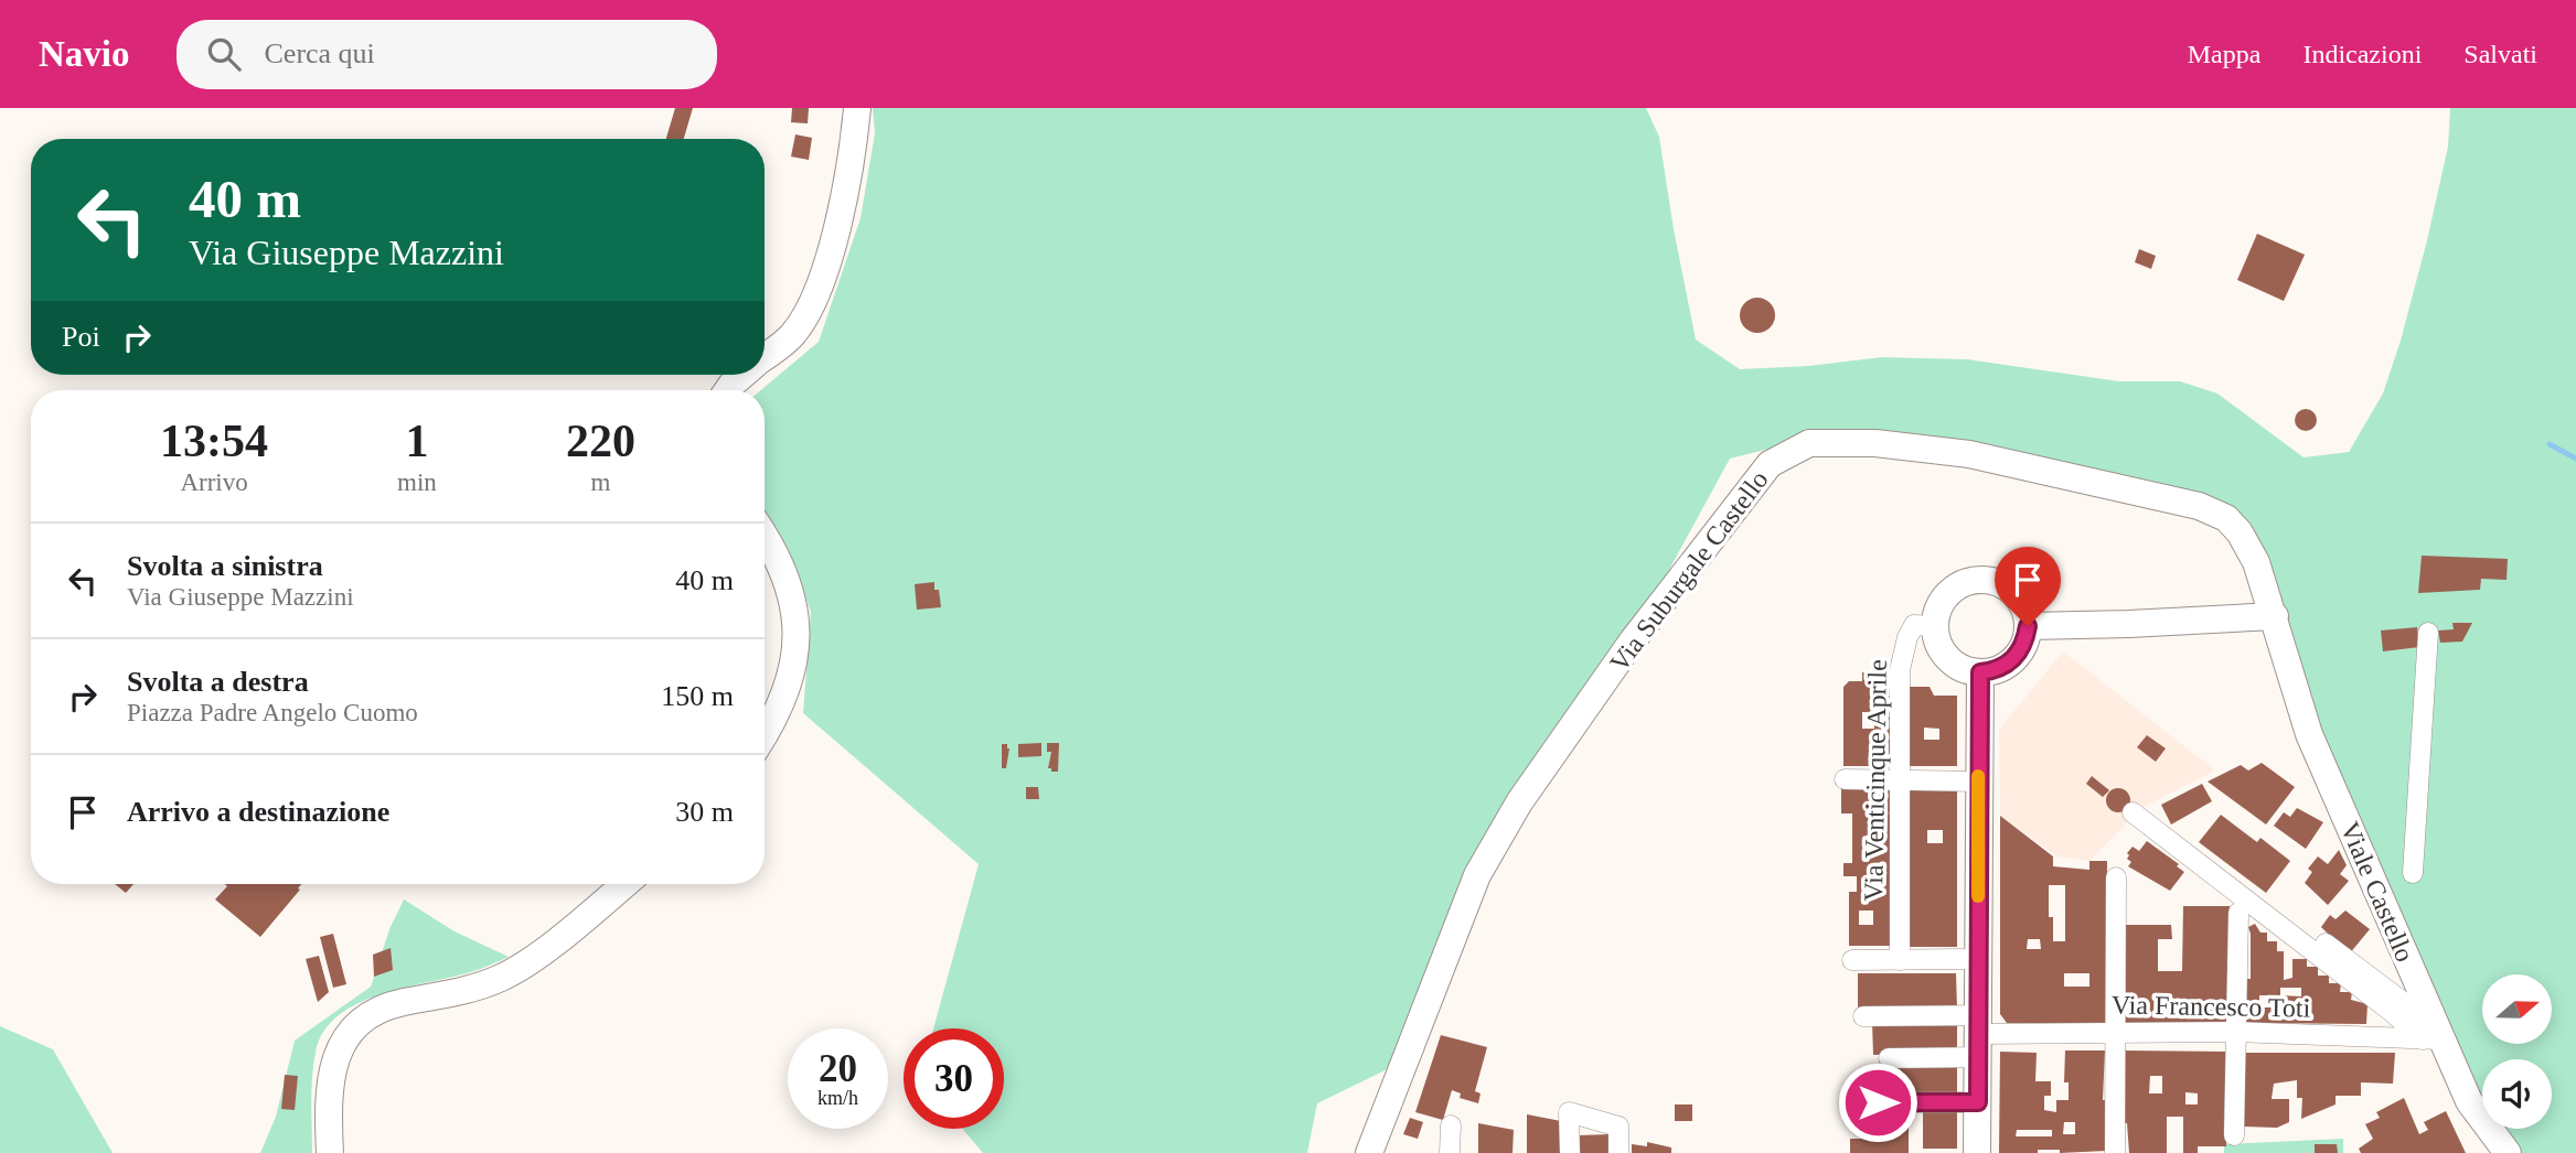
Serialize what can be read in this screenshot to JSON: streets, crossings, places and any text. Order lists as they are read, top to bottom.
{
  "streets": {
    "street": [
      "Via Suburgale Castello",
      "Via Venticinque Aprile",
      "Viale Castello",
      "Via Francesco Toti"
    ]
  },
  "crossings": [
    ["Via Suburgale Castello", "Viale Castello"],
    ["Viale Castello", "Via Francesco Toti"]
  ],
  "north": "right",
  "page": {
    "header": "Navio",
    "search": "Cerca qui",
    "nav": ["Mappa", "Indicazioni", "Salvati"],
    "turn": ["40 m", "Via Giuseppe Mazzini"],
    "then": "Poi",
    "eta": [
      "13:54",
      "Arrivo",
      "1",
      "min",
      "220",
      "m"
    ],
    "list": [
      {
        "name": "Svolta a sinistra",
        "note": "Via Giuseppe Mazzini",
        "value": "40 m"
      },
      {
        "name": "Svolta a destra",
        "note": "Piazza Padre Angelo Cuomo",
        "value": "150 m"
      },
      {
        "name": "Arrivo a destinazione",
        "value": "30 m"
      }
    ],
    "speed": "20 km/h",
    "limit": "30"
  }
}
